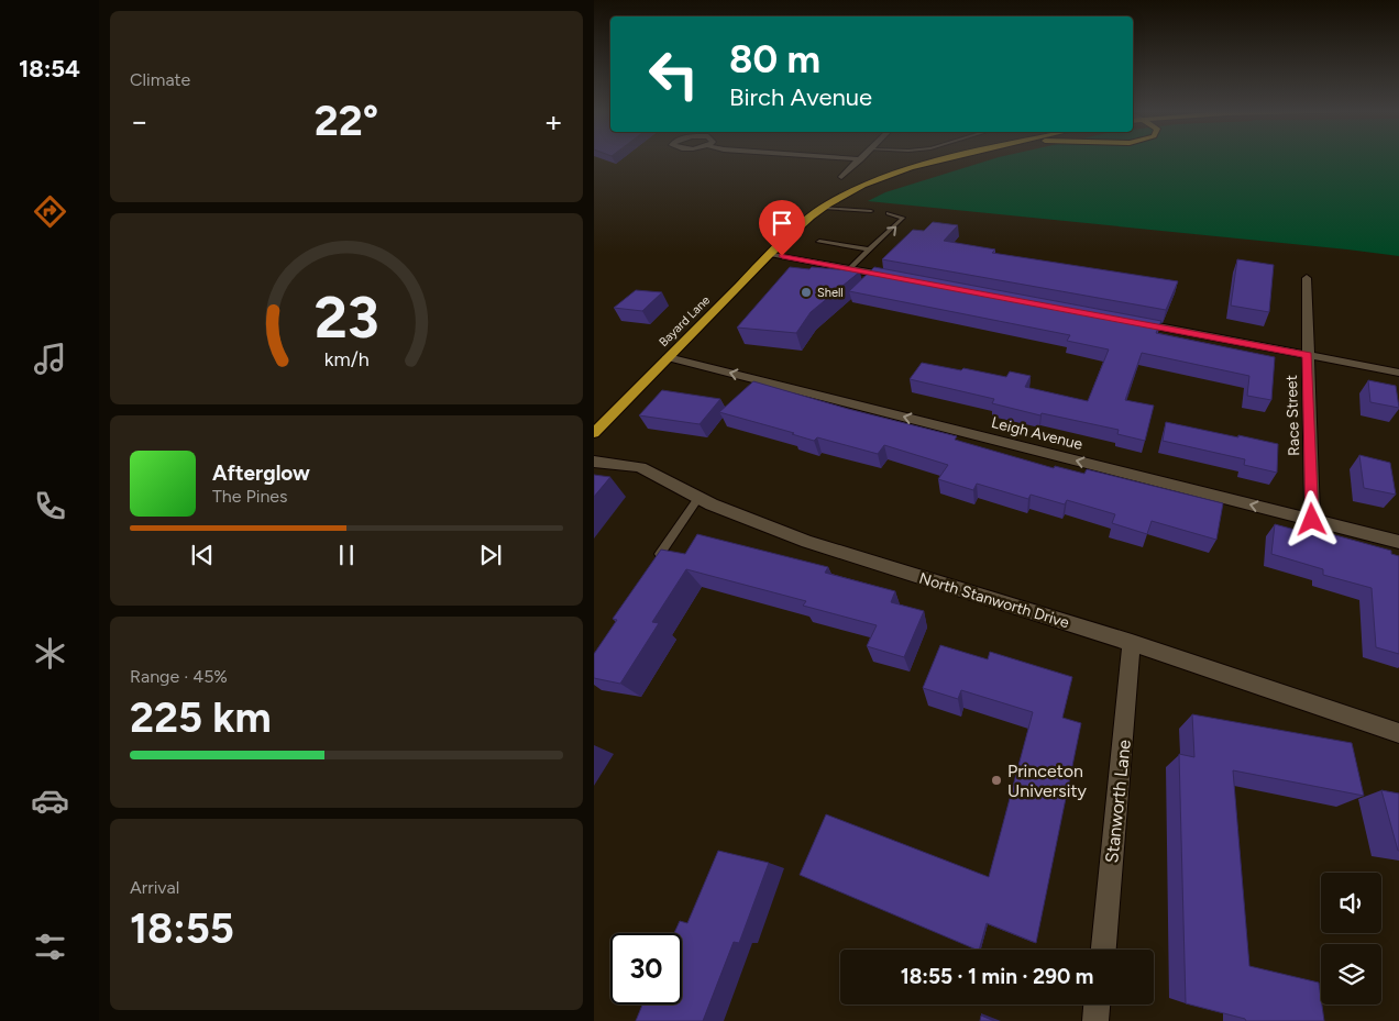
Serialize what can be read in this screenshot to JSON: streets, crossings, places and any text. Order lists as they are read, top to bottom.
{
  "streets": {
    "highway": ["Bayard Lane"],
    "street": [
      "Race Street",
      "Leigh Avenue",
      "North Stanworth Drive",
      "Stanworth Lane"
    ]
  },
  "crossings": [
    ["Bayard Lane", "Leigh Avenue"],
    ["Race Street", "Leigh Avenue"],
    ["North Stanworth Drive", "Stanworth Lane"]
  ],
  "one_way": ["Leigh Avenue"],
  "places": ["Shell", "Princeton University"],
  "page": {
    "tabs": "18:54",
    "tile": [
      "Climate",
      ["Range · 45%", "225 km"],
      ["Arrival", "18:55"]
    ],
    "turn": ["80 m", "Birch Avenue"],
    "heat": ["−", "22°", "+"],
    "song": ["Afterglow", "The Pines"],
    "limit": "30",
    "trip": "18:55 · 1 min · 290 m",
    "gauge": ["23", "km/h"]
  }
}
